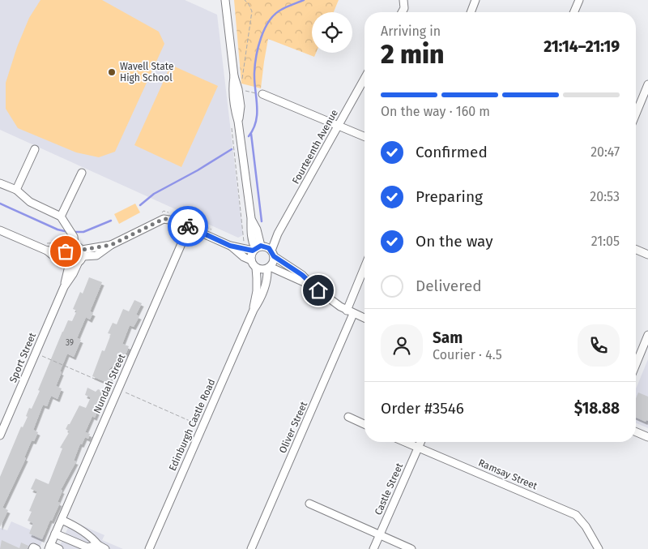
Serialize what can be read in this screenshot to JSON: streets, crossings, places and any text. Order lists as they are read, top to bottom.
{
  "streets": {
    "street": [
      "Fourteenth Avenue",
      "Sport Street",
      "Nundah Street",
      "Edinburgh Castle Road",
      "Oliver Street",
      "Ramsay Street",
      "Castle Street"
    ]
  },
  "crossings": [
    ["Fourteenth Avenue", "Edinburgh Castle Road"],
    ["Ramsay Street", "Castle Street"]
  ],
  "places": ["Wavell State High School"],
  "house_numbers": ["39"],
  "page": {
    "heading": ["2 min", "Arriving in", "21:14–21:19"],
    "panel": [
      "Sam",
      "Courier · 4.5",
      "Order #3546",
      "$18.88"
    ],
    "bar": "On the way · 160 m",
    "list": [
      ["Confirmed", "20:47"],
      ["Preparing", "20:53"],
      ["On the way", "21:05"],
      "Delivered"
    ]
  }
}
